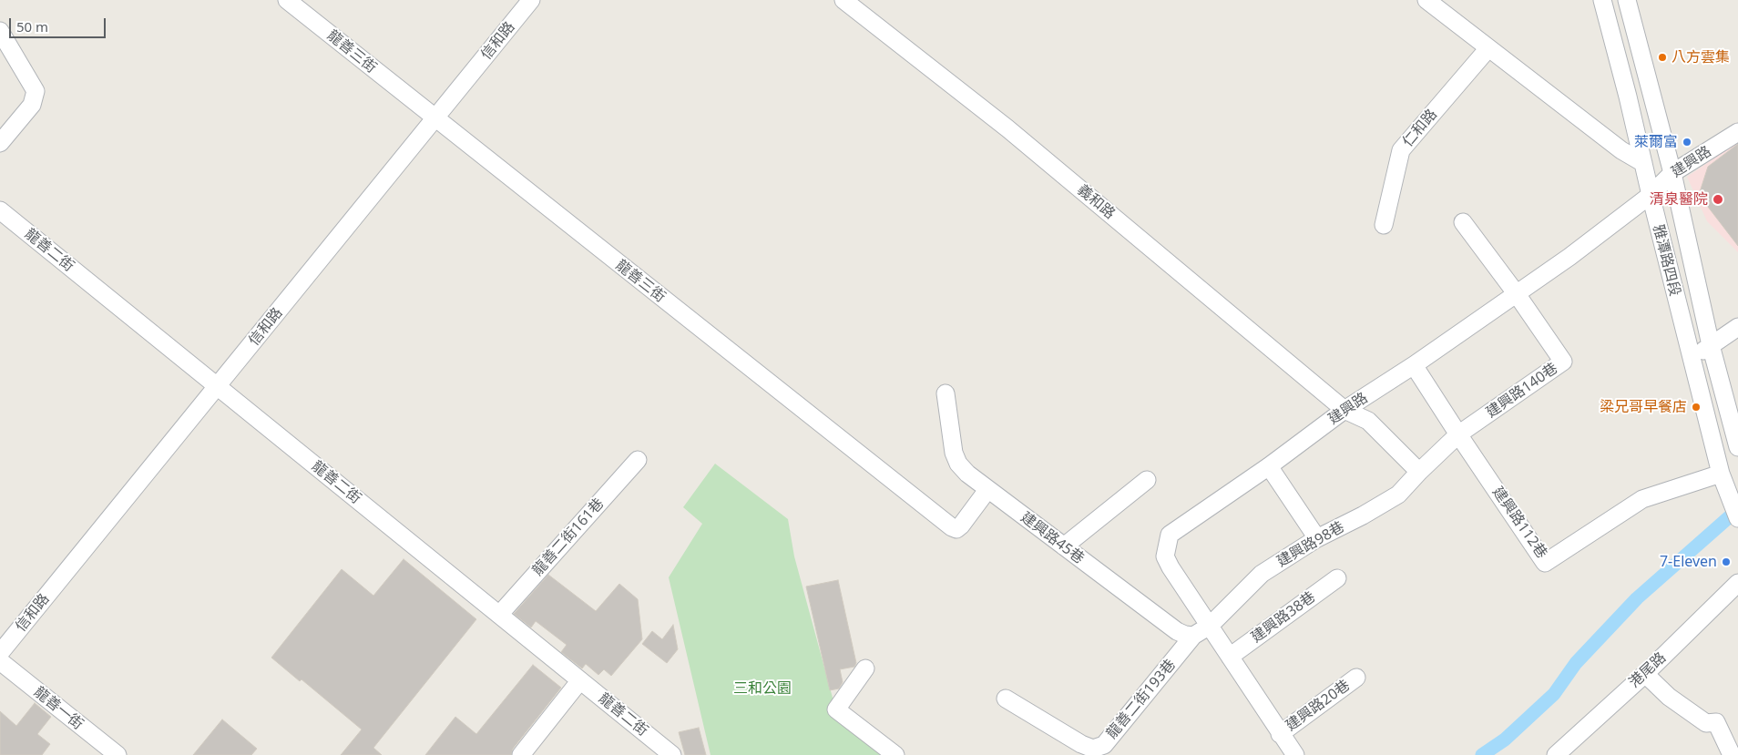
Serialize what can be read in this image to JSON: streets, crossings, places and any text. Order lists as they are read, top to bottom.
{
  "streets": {
    "street": [
      "信和路",
      "龍善三街",
      "仁和路",
      "建興路",
      "義和路",
      "龍善二街",
      "雅潭路四段",
      "建興路140巷",
      "建興路112巷",
      "龍善二街161巷",
      "建興路45巷",
      "建興路98巷",
      "建興路38巷",
      "港尾路",
      "龍善二街193巷",
      "建興路20巷",
      "龍善一街"
    ]
  },
  "crossings": [
    ["信和路", "龍善三街"],
    ["信和路", "龍善二街"],
    ["龍善三街", "建興路45巷"],
    ["建興路", "義和路"],
    ["建興路", "雅潭路四段"],
    ["建興路", "建興路140巷"],
    ["建興路", "建興路112巷"],
    ["建興路", "建興路98巷"],
    ["建興路", "建興路38巷"],
    ["建興路", "建興路20巷"],
    ["龍善二街", "龍善二街161巷"],
    ["雅潭路四段", "建興路112巷"],
    ["建興路140巷", "建興路112巷"],
    ["建興路140巷", "建興路98巷"],
    ["建興路112巷", "建興路98巷"],
    ["建興路45巷", "龍善二街193巷"]
  ],
  "parks": ["三和公園"],
  "places": [
    "八方雲集",
    "萊爾富",
    "清泉醫院",
    "梁兄哥早餐店",
    "7-Eleven"
  ],
  "scale_bar": "50 m"
}
